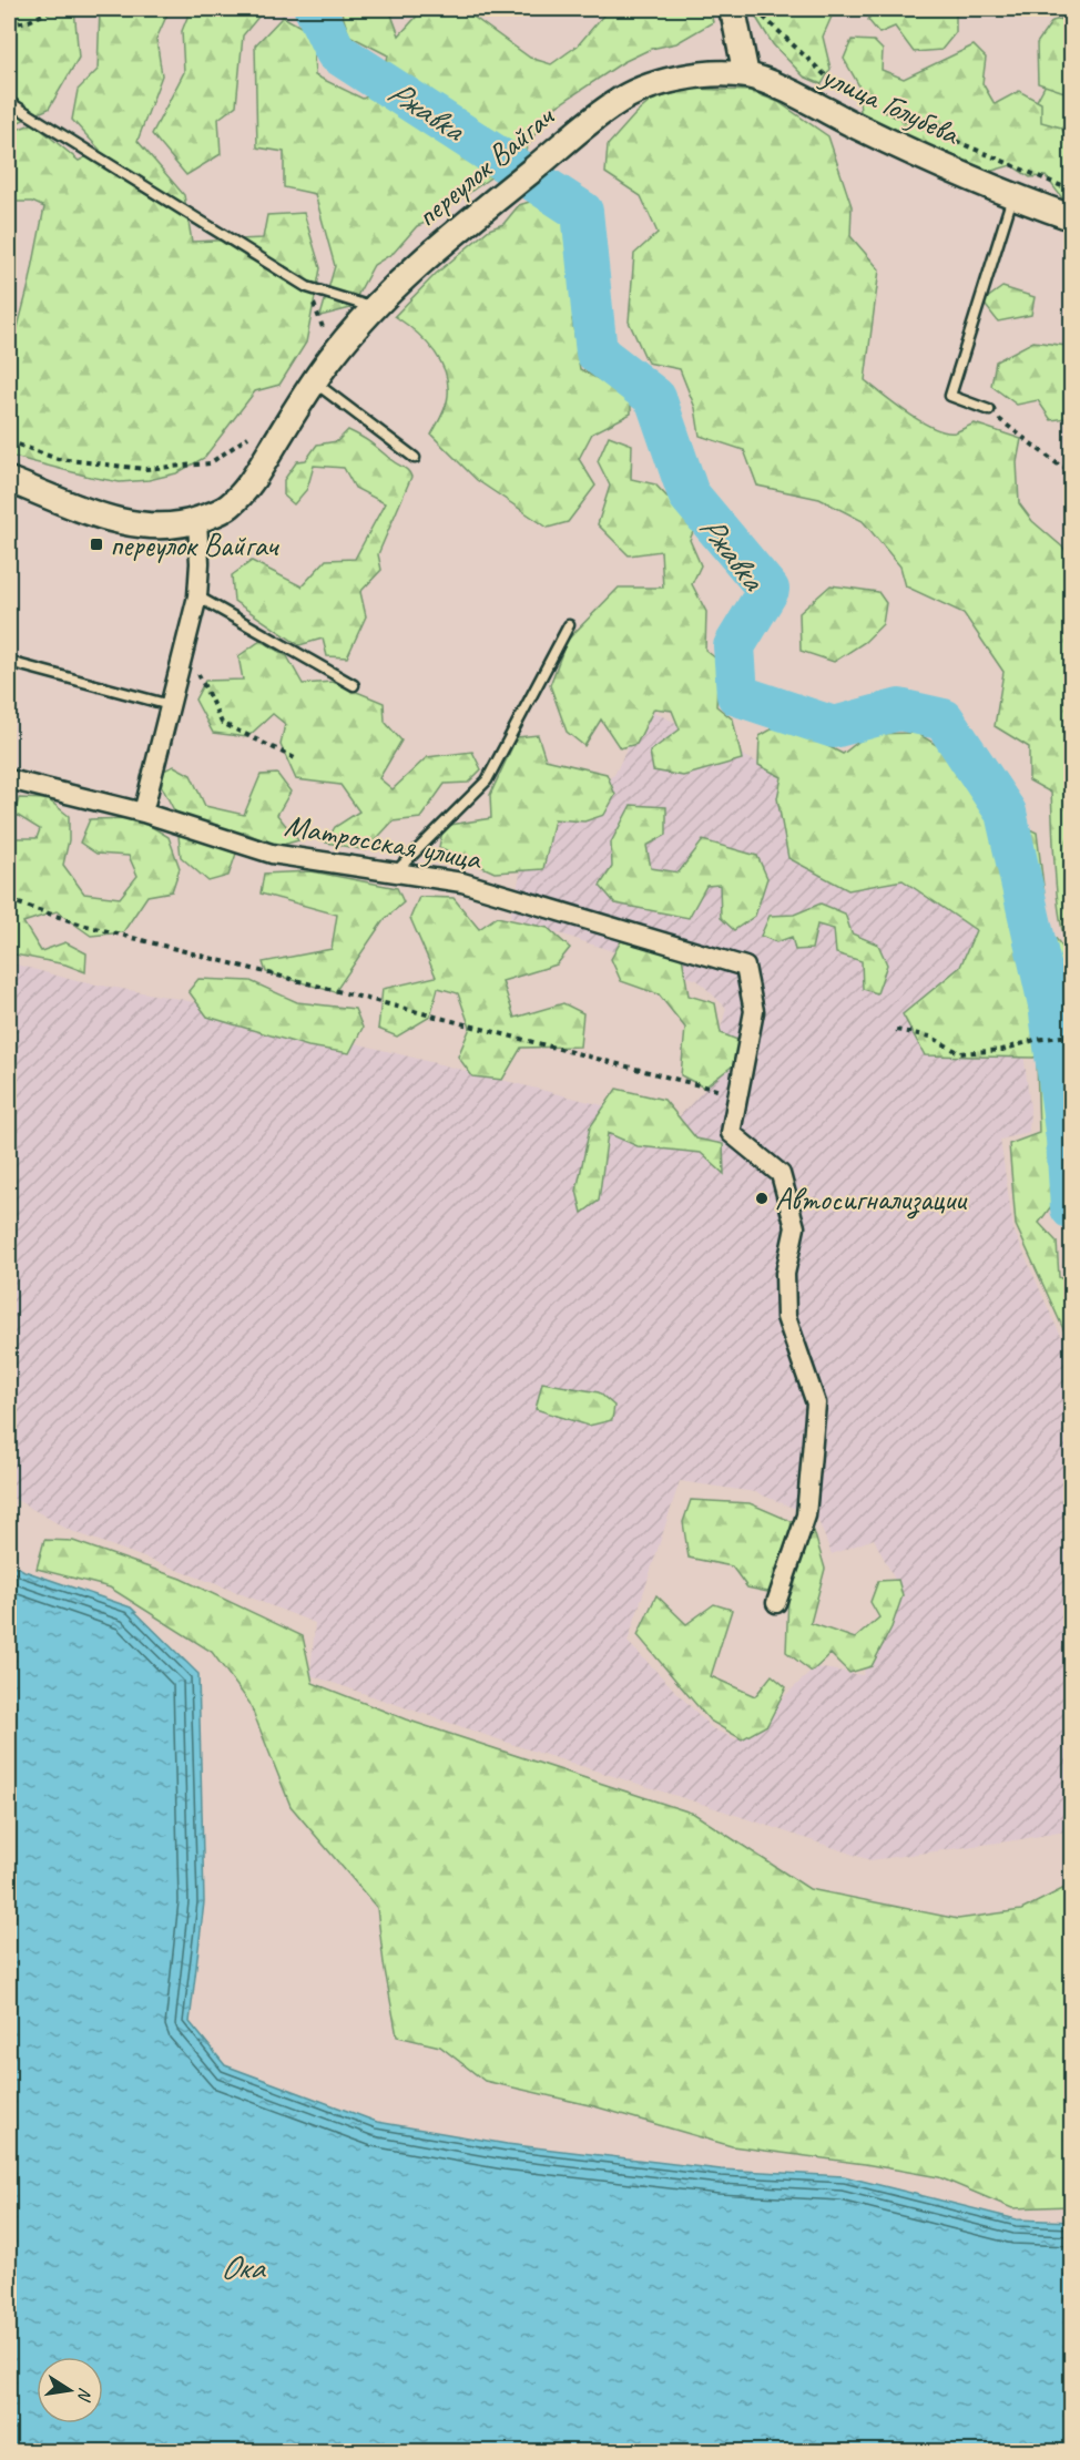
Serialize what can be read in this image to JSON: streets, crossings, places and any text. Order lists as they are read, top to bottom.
{
  "streets": {
    "street": ["улица Голубева", "переулок Вайгач", "Матросская улица"]
  },
  "crossings": [
    ["улица Голубева", "переулок Вайгач"]
  ],
  "water": ["Ржавка", "Ока"],
  "places": {
    "transit": ["переулок Вайгач"],
    "other": ["Автосигнализации"]
  },
  "north": "right"
}
